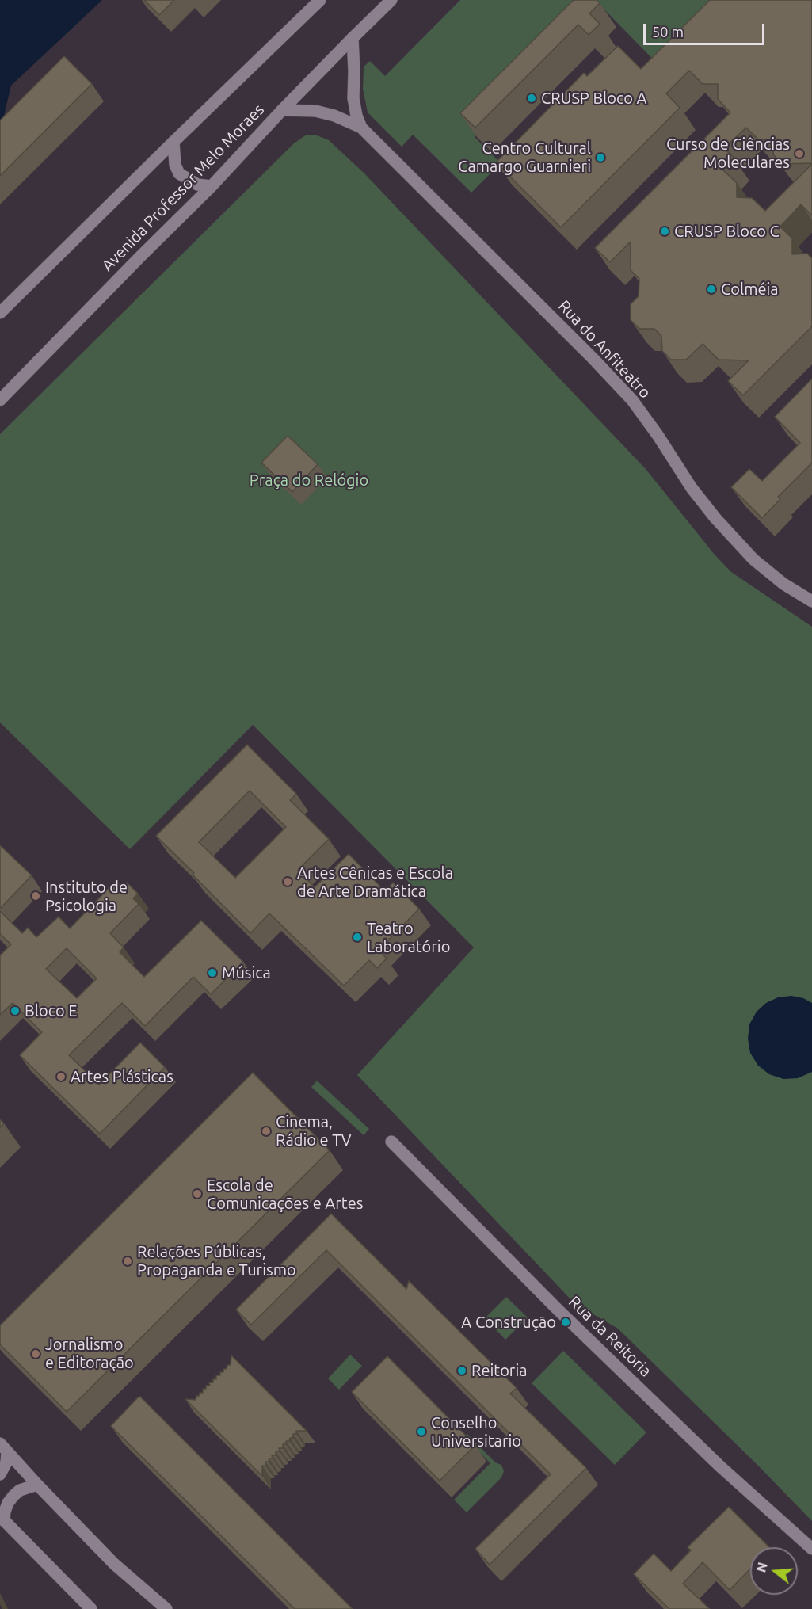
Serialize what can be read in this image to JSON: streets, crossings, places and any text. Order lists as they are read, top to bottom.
{
  "streets": {
    "street": ["Avenida Professor Melo Moraes", "Rua do Anfiteatro", "Rua da Reitoria"]
  },
  "crossings": [
    ["Avenida Professor Melo Moraes", "Rua do Anfiteatro"]
  ],
  "parks": ["Praça do Relógio"],
  "places": [
    "CRUSP Bloco A",
    "Curso de Ciências Moleculares",
    "Centro Cultural Camargo Guarnieri",
    "CRUSP Bloco C",
    "Colméia",
    "Artes Cênicas e Escola de Arte Dramática",
    "Instituto de Psicologia",
    "Teatro Laboratório",
    "Música",
    "Bloco E",
    "Artes Plásticas",
    "Cinema, Rádio e TV",
    "Escola de Comunicações e Artes",
    "Relações Públicas, Propaganda e Turismo",
    "A Construção",
    "Jornalismo e Editoração",
    "Reitoria",
    "Conselho Universitario"
  ],
  "scale_bar": "50 m",
  "north": "left"
}
